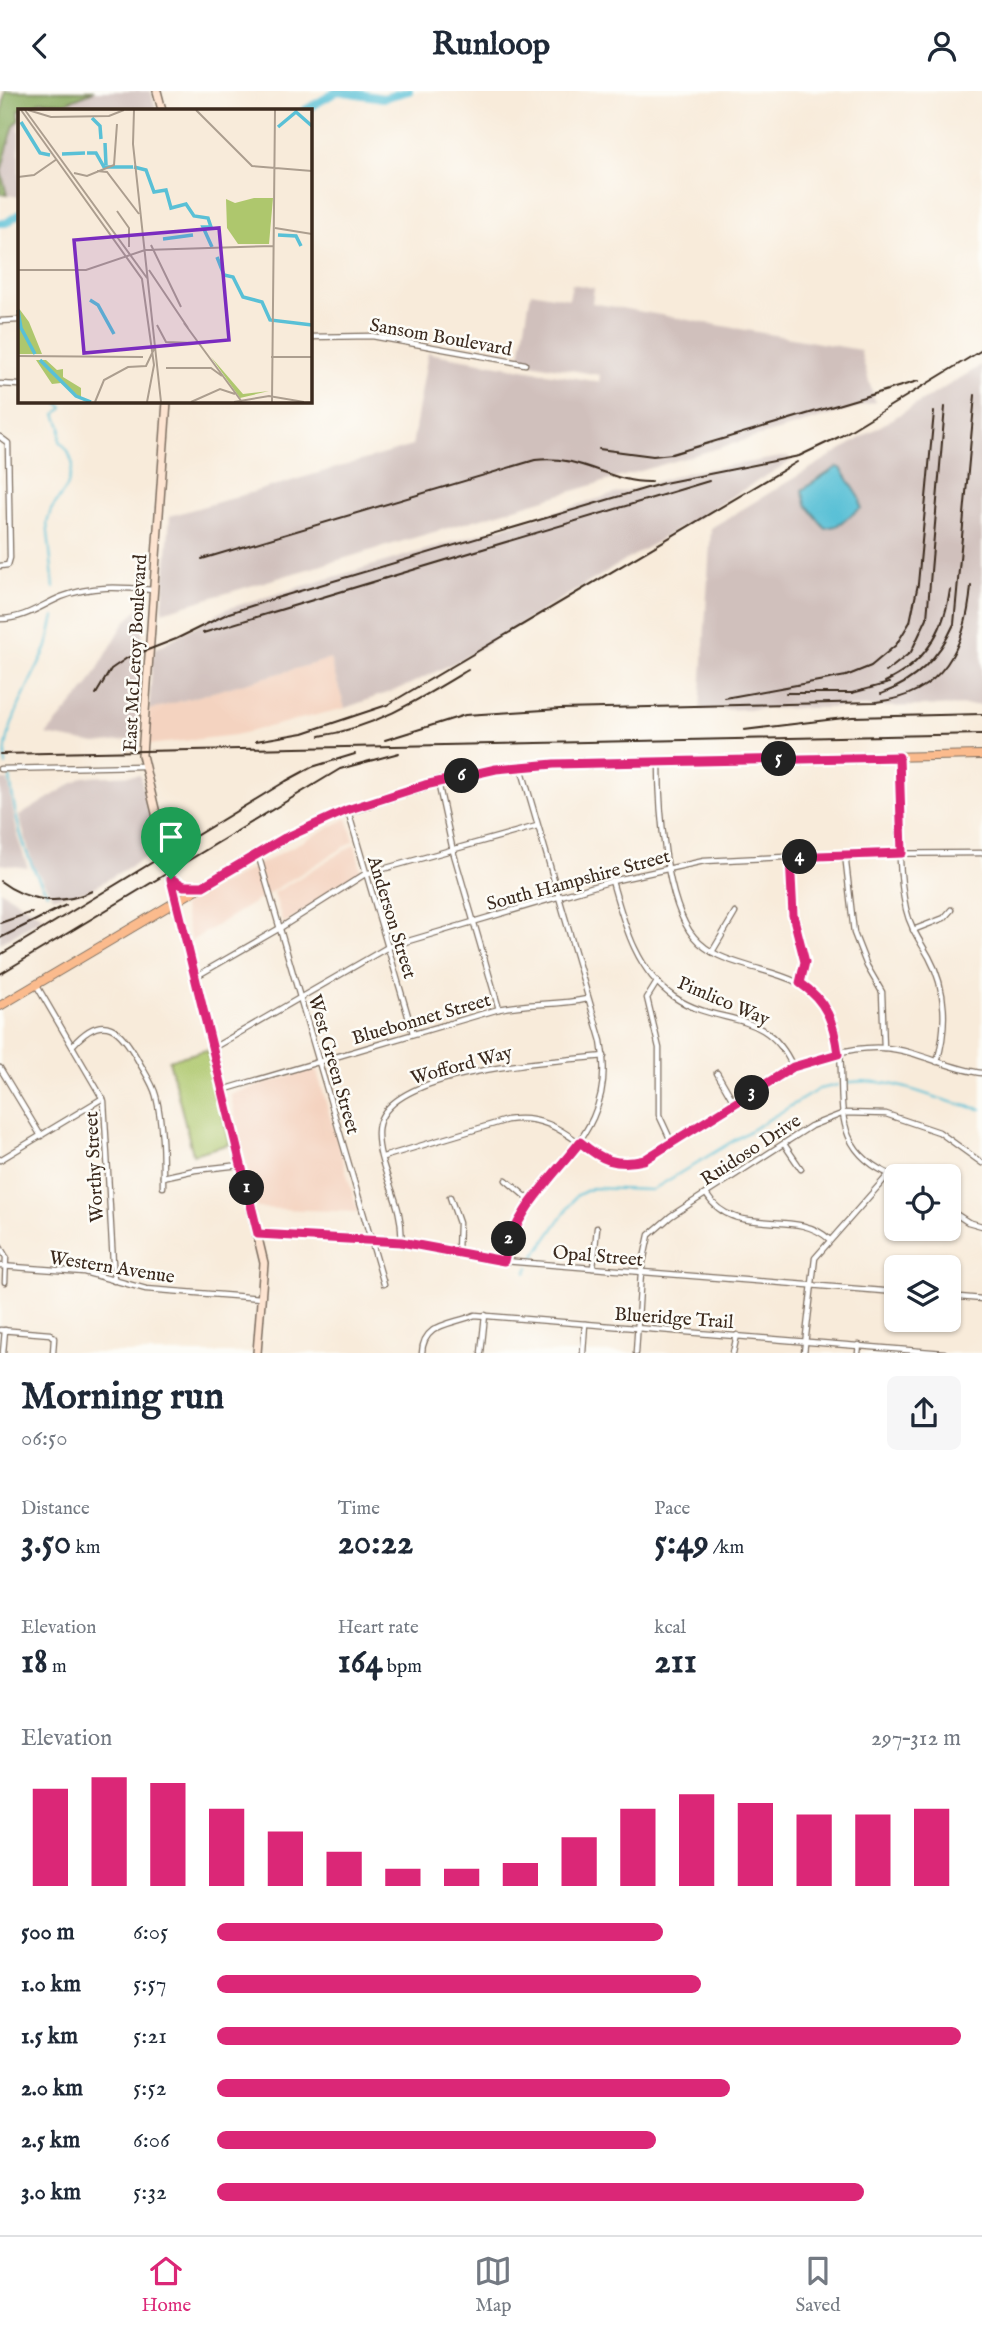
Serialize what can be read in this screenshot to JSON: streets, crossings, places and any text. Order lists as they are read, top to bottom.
{
  "streets": {
    "main road": ["East McLeroy Boulevard"],
    "street": [
      "Sansom Boulevard",
      "South Hampshire Street",
      "Anderson Street",
      "Pimlico Way",
      "Bluebonnet Street",
      "West Green Street",
      "Wofford Way",
      "Ruidoso Drive",
      "Worthy Street",
      "Opal Street",
      "Western Avenue",
      "Blueridge Trail"
    ]
  },
  "crossings": [
    ["East McLeroy Boulevard", "South Hampshire Street"],
    ["East McLeroy Boulevard", "Bluebonnet Street"],
    ["East McLeroy Boulevard", "Opal Street"],
    ["East McLeroy Boulevard", "Western Avenue"],
    ["South Hampshire Street", "Anderson Street"],
    ["South Hampshire Street", "Pimlico Way"],
    ["South Hampshire Street", "West Green Street"],
    ["Anderson Street", "Bluebonnet Street"],
    ["Bluebonnet Street", "West Green Street"],
    ["West Green Street", "Opal Street"],
    ["Wofford Way", "Opal Street"],
    ["Ruidoso Drive", "Opal Street"],
    ["Ruidoso Drive", "Blueridge Trail"],
    ["Worthy Street", "Western Avenue"]
  ],
  "page": {
    "header": "Runloop",
    "pins": [
      "5",
      "6",
      "4",
      "3",
      "1",
      "2"
    ],
    "heading": ["Morning run", "06:50"],
    "stats": [
      ["Distance", "3.50 km"],
      ["Time", "20:22"],
      ["Pace", "5:49 /km"],
      ["Elevation", "18 m"],
      ["Heart rate", "164 bpm"],
      ["kcal", "211"]
    ],
    "chart": ["Elevation", "297–312 m"],
    "list": [
      {
        "name": "500 m",
        "note": "6:05"
      },
      {
        "name": "1.0 km",
        "note": "5:57"
      },
      {
        "name": "1.5 km",
        "note": "5:21"
      },
      {
        "name": "2.0 km",
        "note": "5:52"
      },
      {
        "name": "2.5 km",
        "note": "6:06"
      },
      {
        "name": "3.0 km",
        "note": "5:32"
      }
    ],
    "tabs": ["Home", "Map", "Saved"]
  }
}
